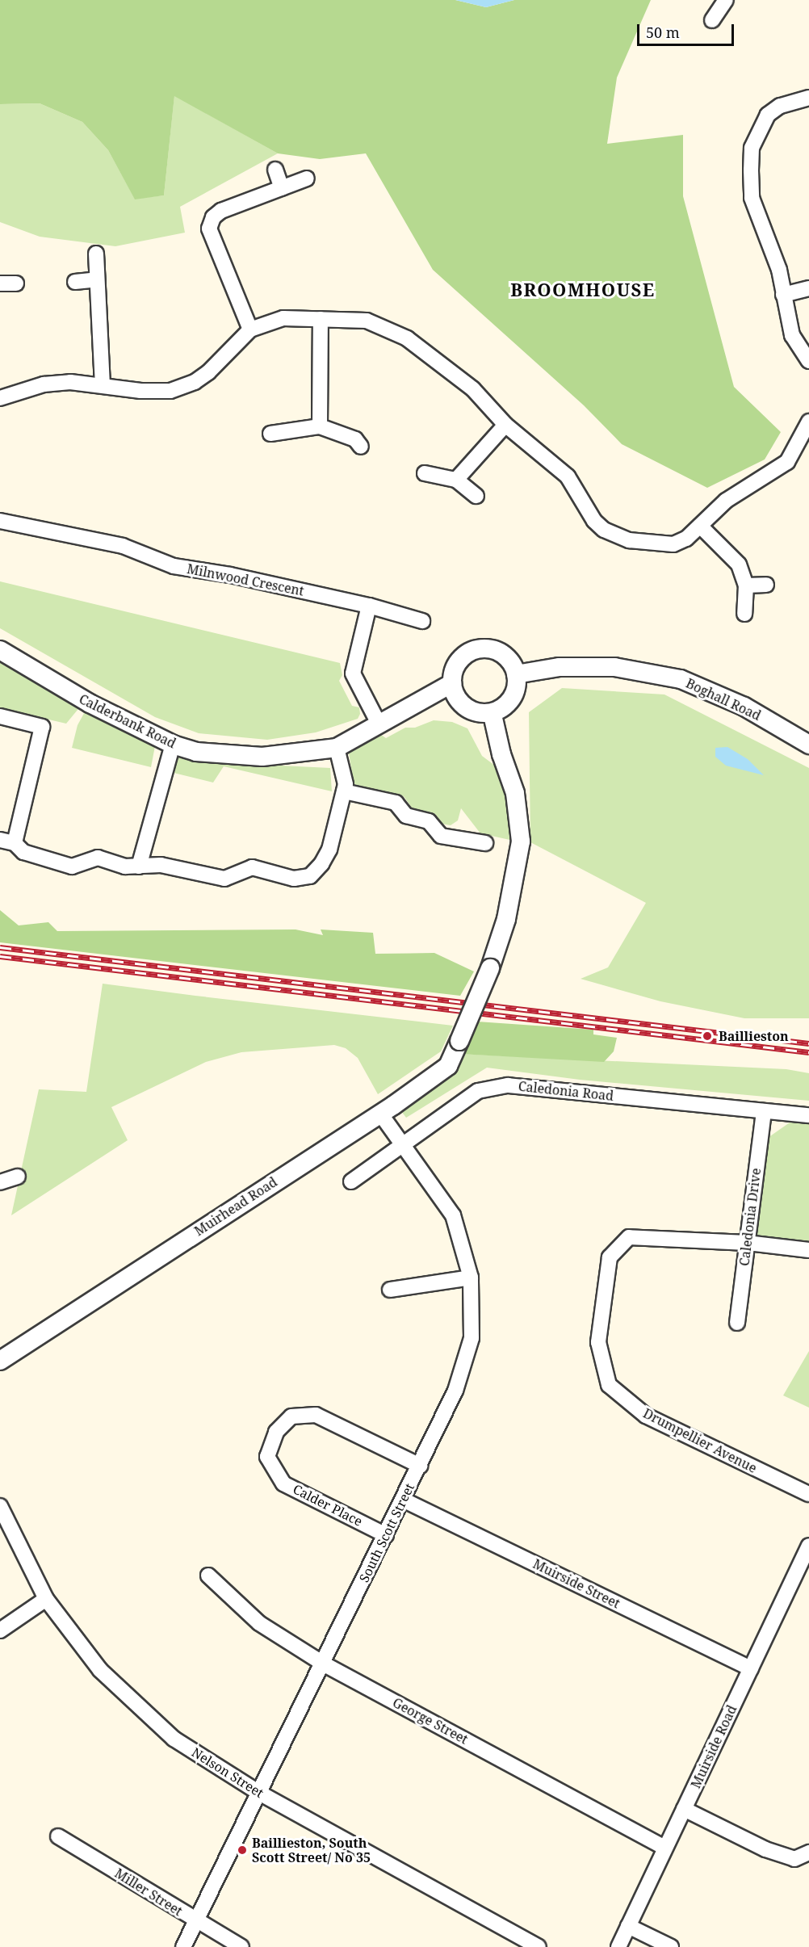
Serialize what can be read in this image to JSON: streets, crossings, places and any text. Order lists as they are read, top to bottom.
{
  "streets": {
    "street": [
      "Milnwood Crescent",
      "Boghall Road",
      "Calderbank Road",
      "Caledonia Road",
      "Muirhead Road",
      "Caledonia Drive",
      "Drumpellier Avenue",
      "Calder Place",
      "South Scott Street",
      "Muirside Street",
      "George Street",
      "Muirside Road",
      "Nelson Street",
      "Miller Street"
    ]
  },
  "crossings": [
    ["Boghall Road", "Calderbank Road"],
    ["Boghall Road", "Muirhead Road"],
    ["Calderbank Road", "Muirhead Road"],
    ["Caledonia Road", "Caledonia Drive"],
    ["Caledonia Road", "South Scott Street"],
    ["Muirhead Road", "South Scott Street"],
    ["Caledonia Drive", "Drumpellier Avenue"],
    ["Calder Place", "South Scott Street"],
    ["South Scott Street", "Muirside Street"],
    ["South Scott Street", "George Street"],
    ["South Scott Street", "Nelson Street"],
    ["South Scott Street", "Miller Street"],
    ["Muirside Street", "Muirside Road"],
    ["George Street", "Muirside Road"]
  ],
  "districts": ["BROOMHOUSE"],
  "places": ["Baillieston", "Baillieston, South Scott Street/ No 35"],
  "scale_bar": "50 m"
}
